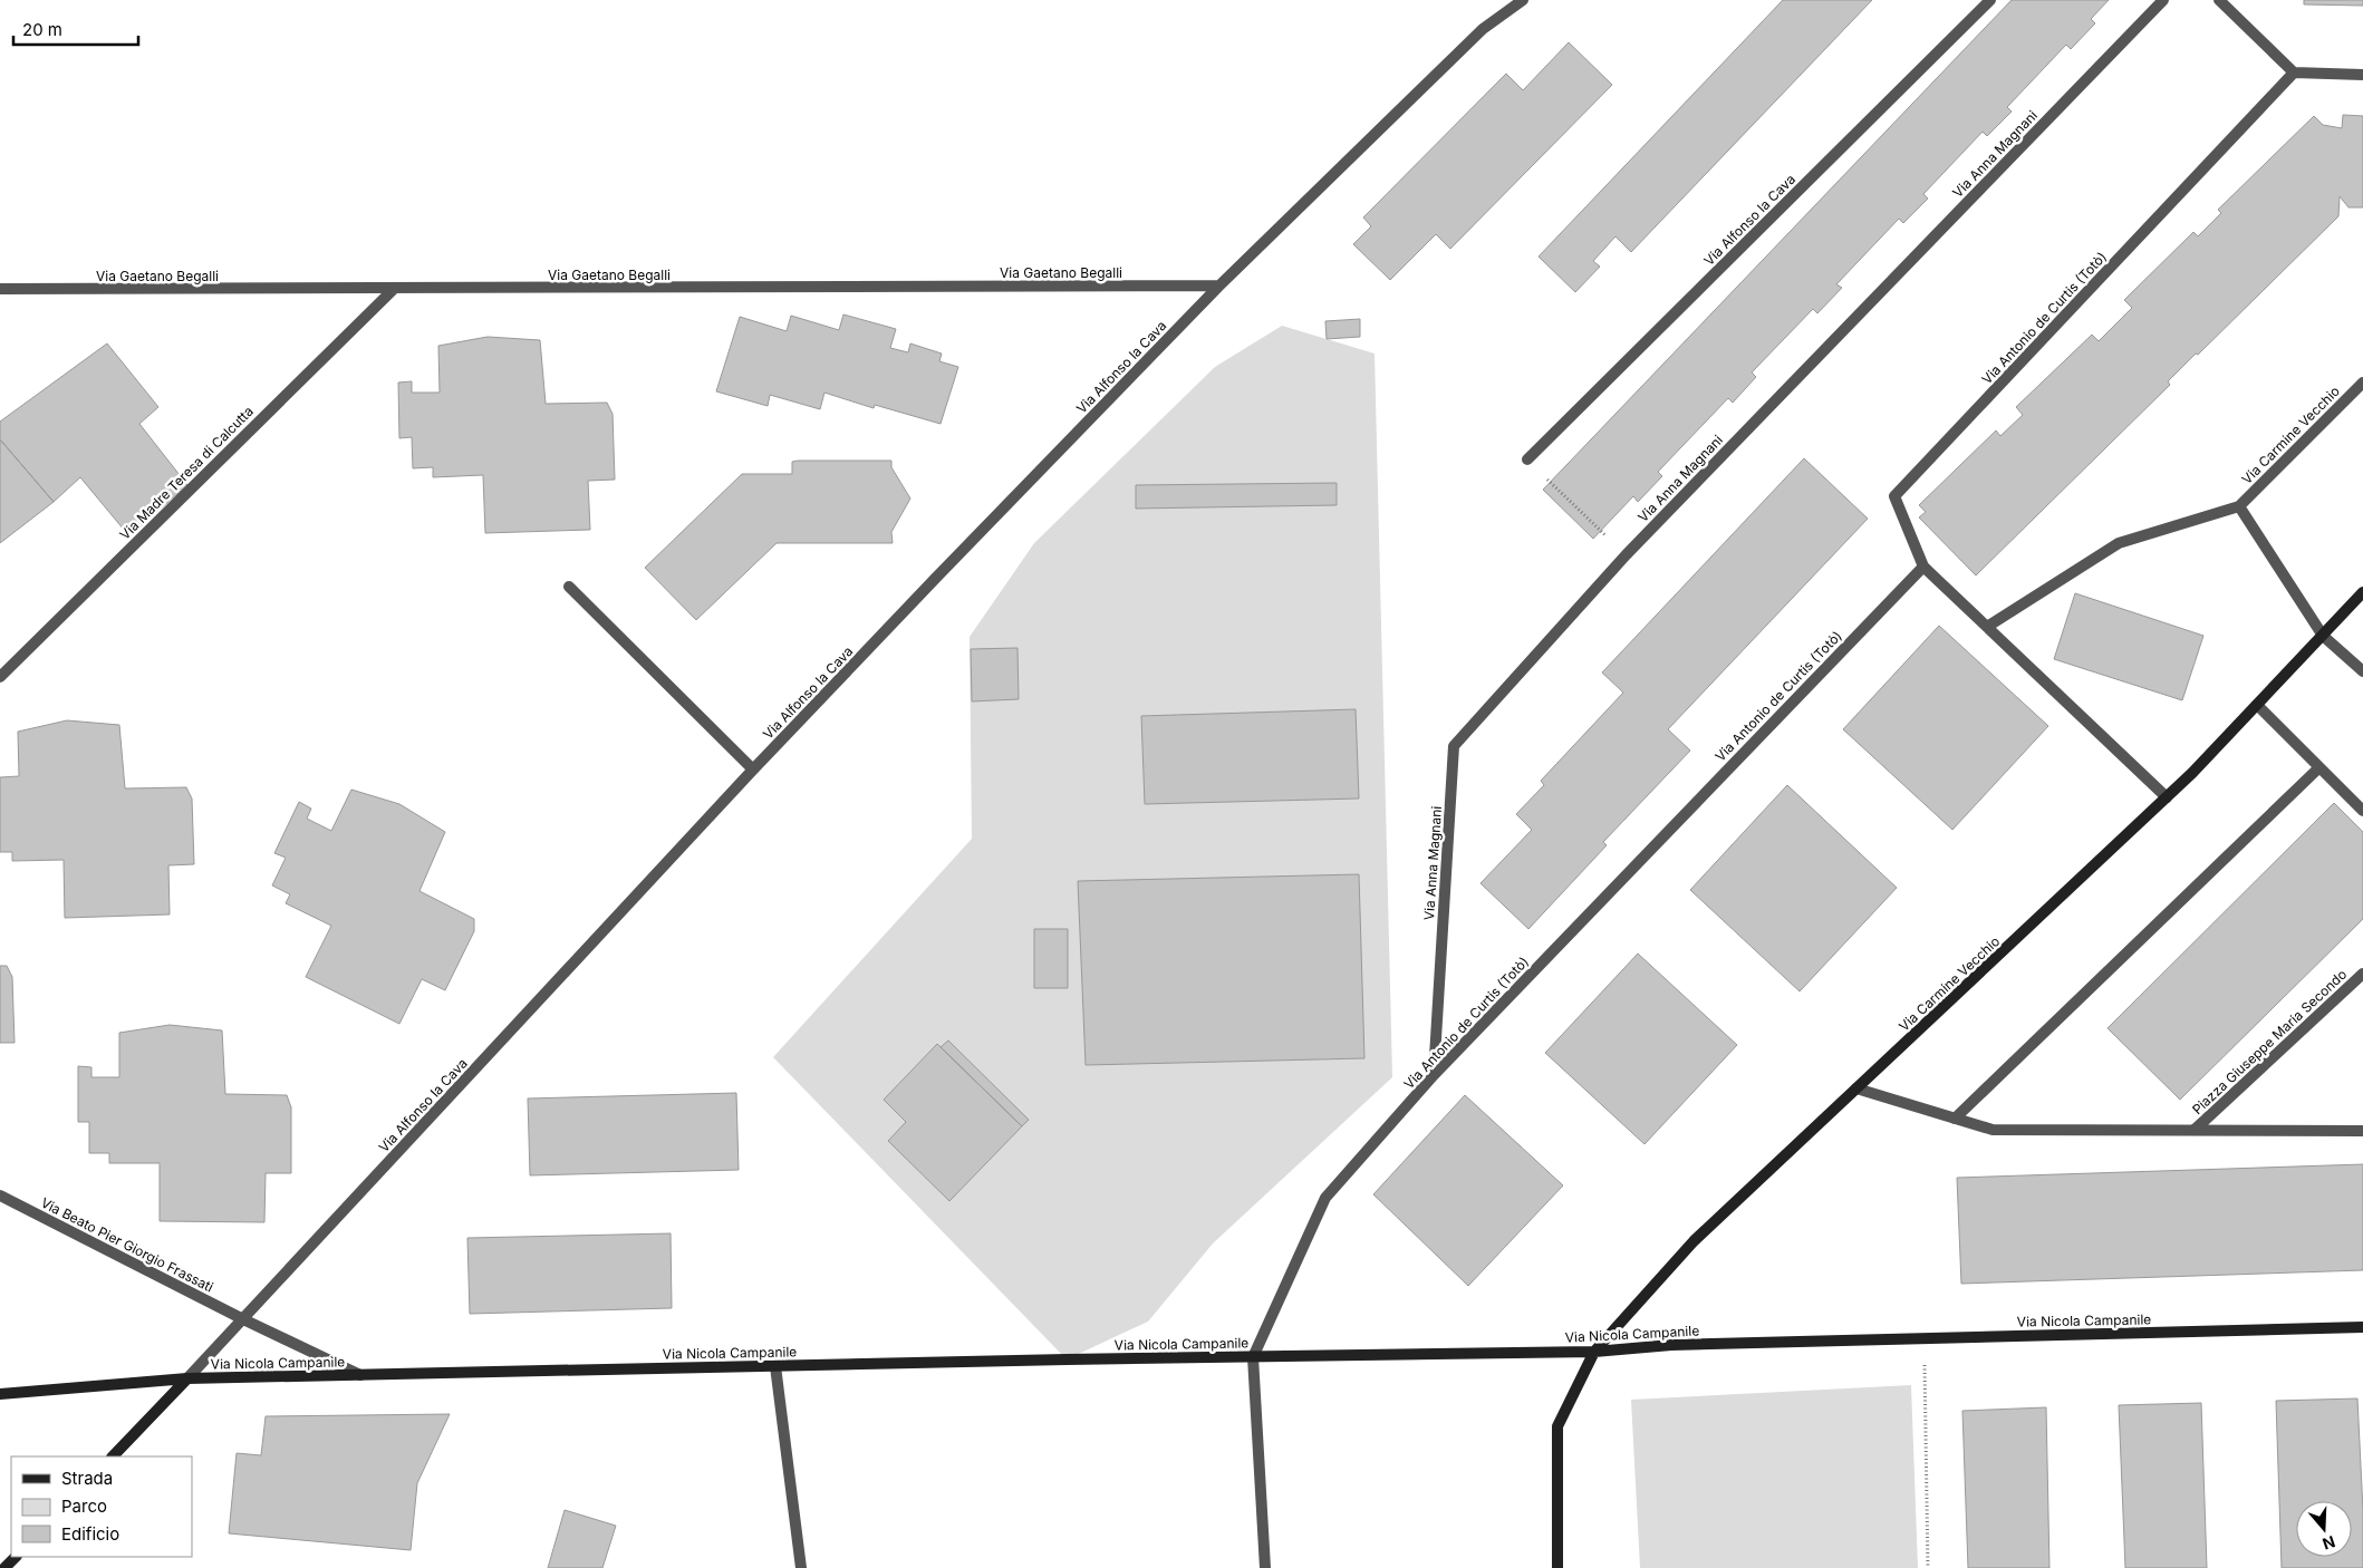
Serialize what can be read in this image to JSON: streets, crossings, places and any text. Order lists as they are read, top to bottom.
{
  "streets": {
    "street": [
      "Via Anna Magnani",
      "Via Alfonso la Cava",
      "Via Gaetano Begalli",
      "Via Antonio de Curtis (Totò)",
      "Via Carmine Vecchio",
      "Via Madre Teresa di Calcutta",
      "Piazza Giuseppe Maria Secondo",
      "Via Beato Pier Giorgio Frassati",
      "Via Nicola Campanile"
    ]
  },
  "crossings": [
    ["Via Anna Magnani", "Via Antonio de Curtis (Totò)"],
    ["Via Alfonso la Cava", "Via Gaetano Begalli"],
    ["Via Alfonso la Cava", "Via Beato Pier Giorgio Frassati"],
    ["Via Alfonso la Cava", "Via Nicola Campanile"],
    ["Via Gaetano Begalli", "Via Madre Teresa di Calcutta"],
    ["Via Antonio de Curtis (Totò)", "Via Nicola Campanile"],
    ["Via Carmine Vecchio", "Piazza Giuseppe Maria Secondo"],
    ["Via Carmine Vecchio", "Via Nicola Campanile"],
    ["Via Beato Pier Giorgio Frassati", "Via Nicola Campanile"]
  ],
  "legend": ["Strada", "Parco", "Edificio"],
  "scale_bar": "20 m",
  "north": "bottom"
}
